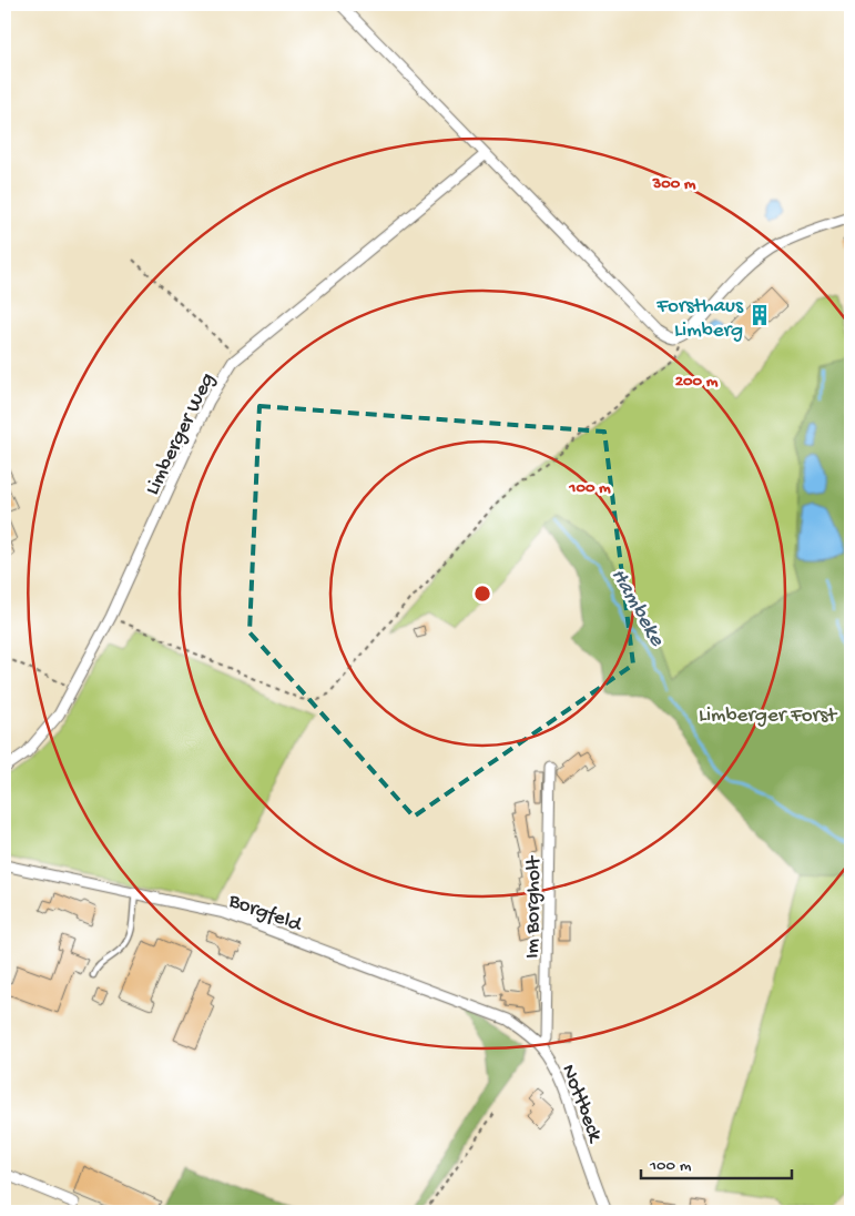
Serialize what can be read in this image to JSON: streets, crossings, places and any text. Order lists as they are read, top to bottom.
{
  "streets": {
    "street": [
      "Limberger Weg",
      "Im Borgholt",
      "Borgfeld",
      "Nottbeck"
    ]
  },
  "crossings": [
    ["Im Borgholt", "Nottbeck"],
    ["Borgfeld", "Nottbeck"]
  ],
  "water": ["Hambeke"],
  "parks": ["Limberger Forst"],
  "places": {
    "building": ["Forsthaus Limberg"]
  },
  "scale_bar": "100 m",
  "rings": ["300 m", "200 m", "100 m"]
}
